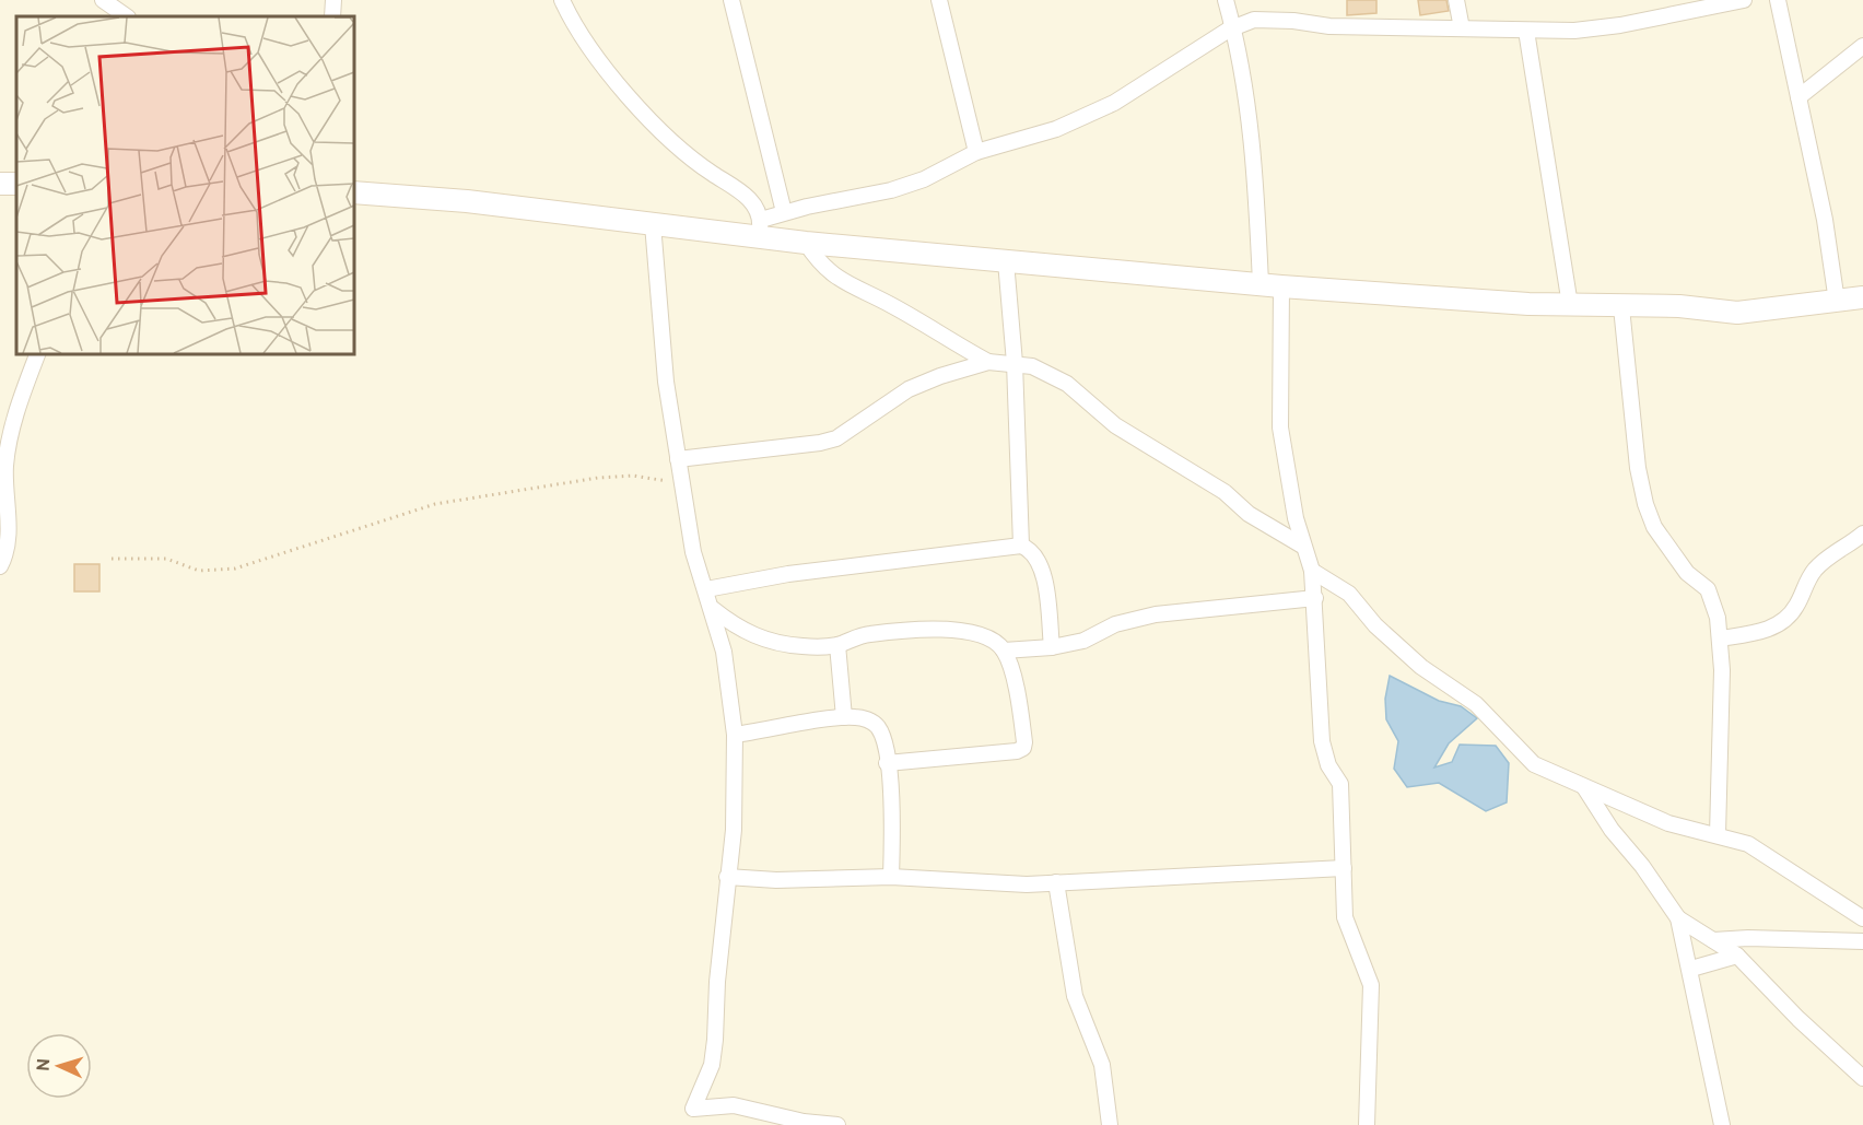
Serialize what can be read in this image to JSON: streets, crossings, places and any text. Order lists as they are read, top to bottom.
{
  "north": "left"
}
